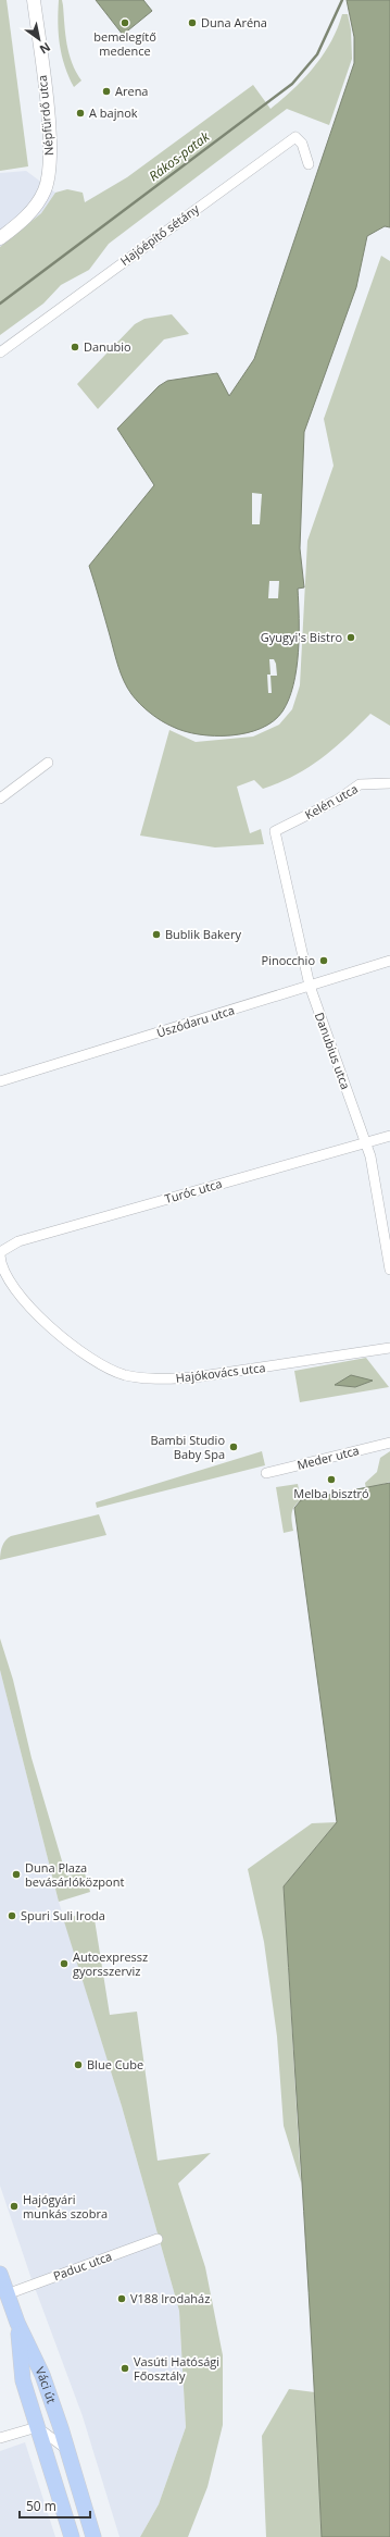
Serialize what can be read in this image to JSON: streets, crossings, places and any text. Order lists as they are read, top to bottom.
{
  "streets": {
    "main road": ["Váci út"],
    "street": [
      "Népfürdő utca",
      "Hajóépítő sétány",
      "Kelén utca",
      "Úszódaru utca",
      "Danubius utca",
      "Turóc utca",
      "Hajókovács utca",
      "Meder utca",
      "Paduc utca"
    ]
  },
  "crossings": [
    ["Kelén utca", "Danubius utca"],
    ["Úszódaru utca", "Danubius utca"],
    ["Danubius utca", "Turóc utca"],
    ["Turóc utca", "Hajókovács utca"],
    ["Paduc utca", "Váci út"]
  ],
  "water": ["Rákos-patak"],
  "places": [
    "bemelegítő medence",
    "Duna Aréna",
    "Arena",
    "A bajnok",
    "Danubio",
    "Gyugyi's Bistro",
    "Bublik Bakery",
    "Pinocchio",
    "Bambi Studio Baby Spa",
    "Melba bisztró",
    "Duna Plaza bevásárlóközpont",
    "Spuri Suli Iroda",
    "Autoexpressz gyorsszerviz",
    "Blue Cube",
    "Hajógyári munkás szobra",
    "V188 Irodaház",
    "Vasúti Hatósági Főosztály"
  ],
  "scale_bar": "50 m",
  "north": "bottom right"
}
